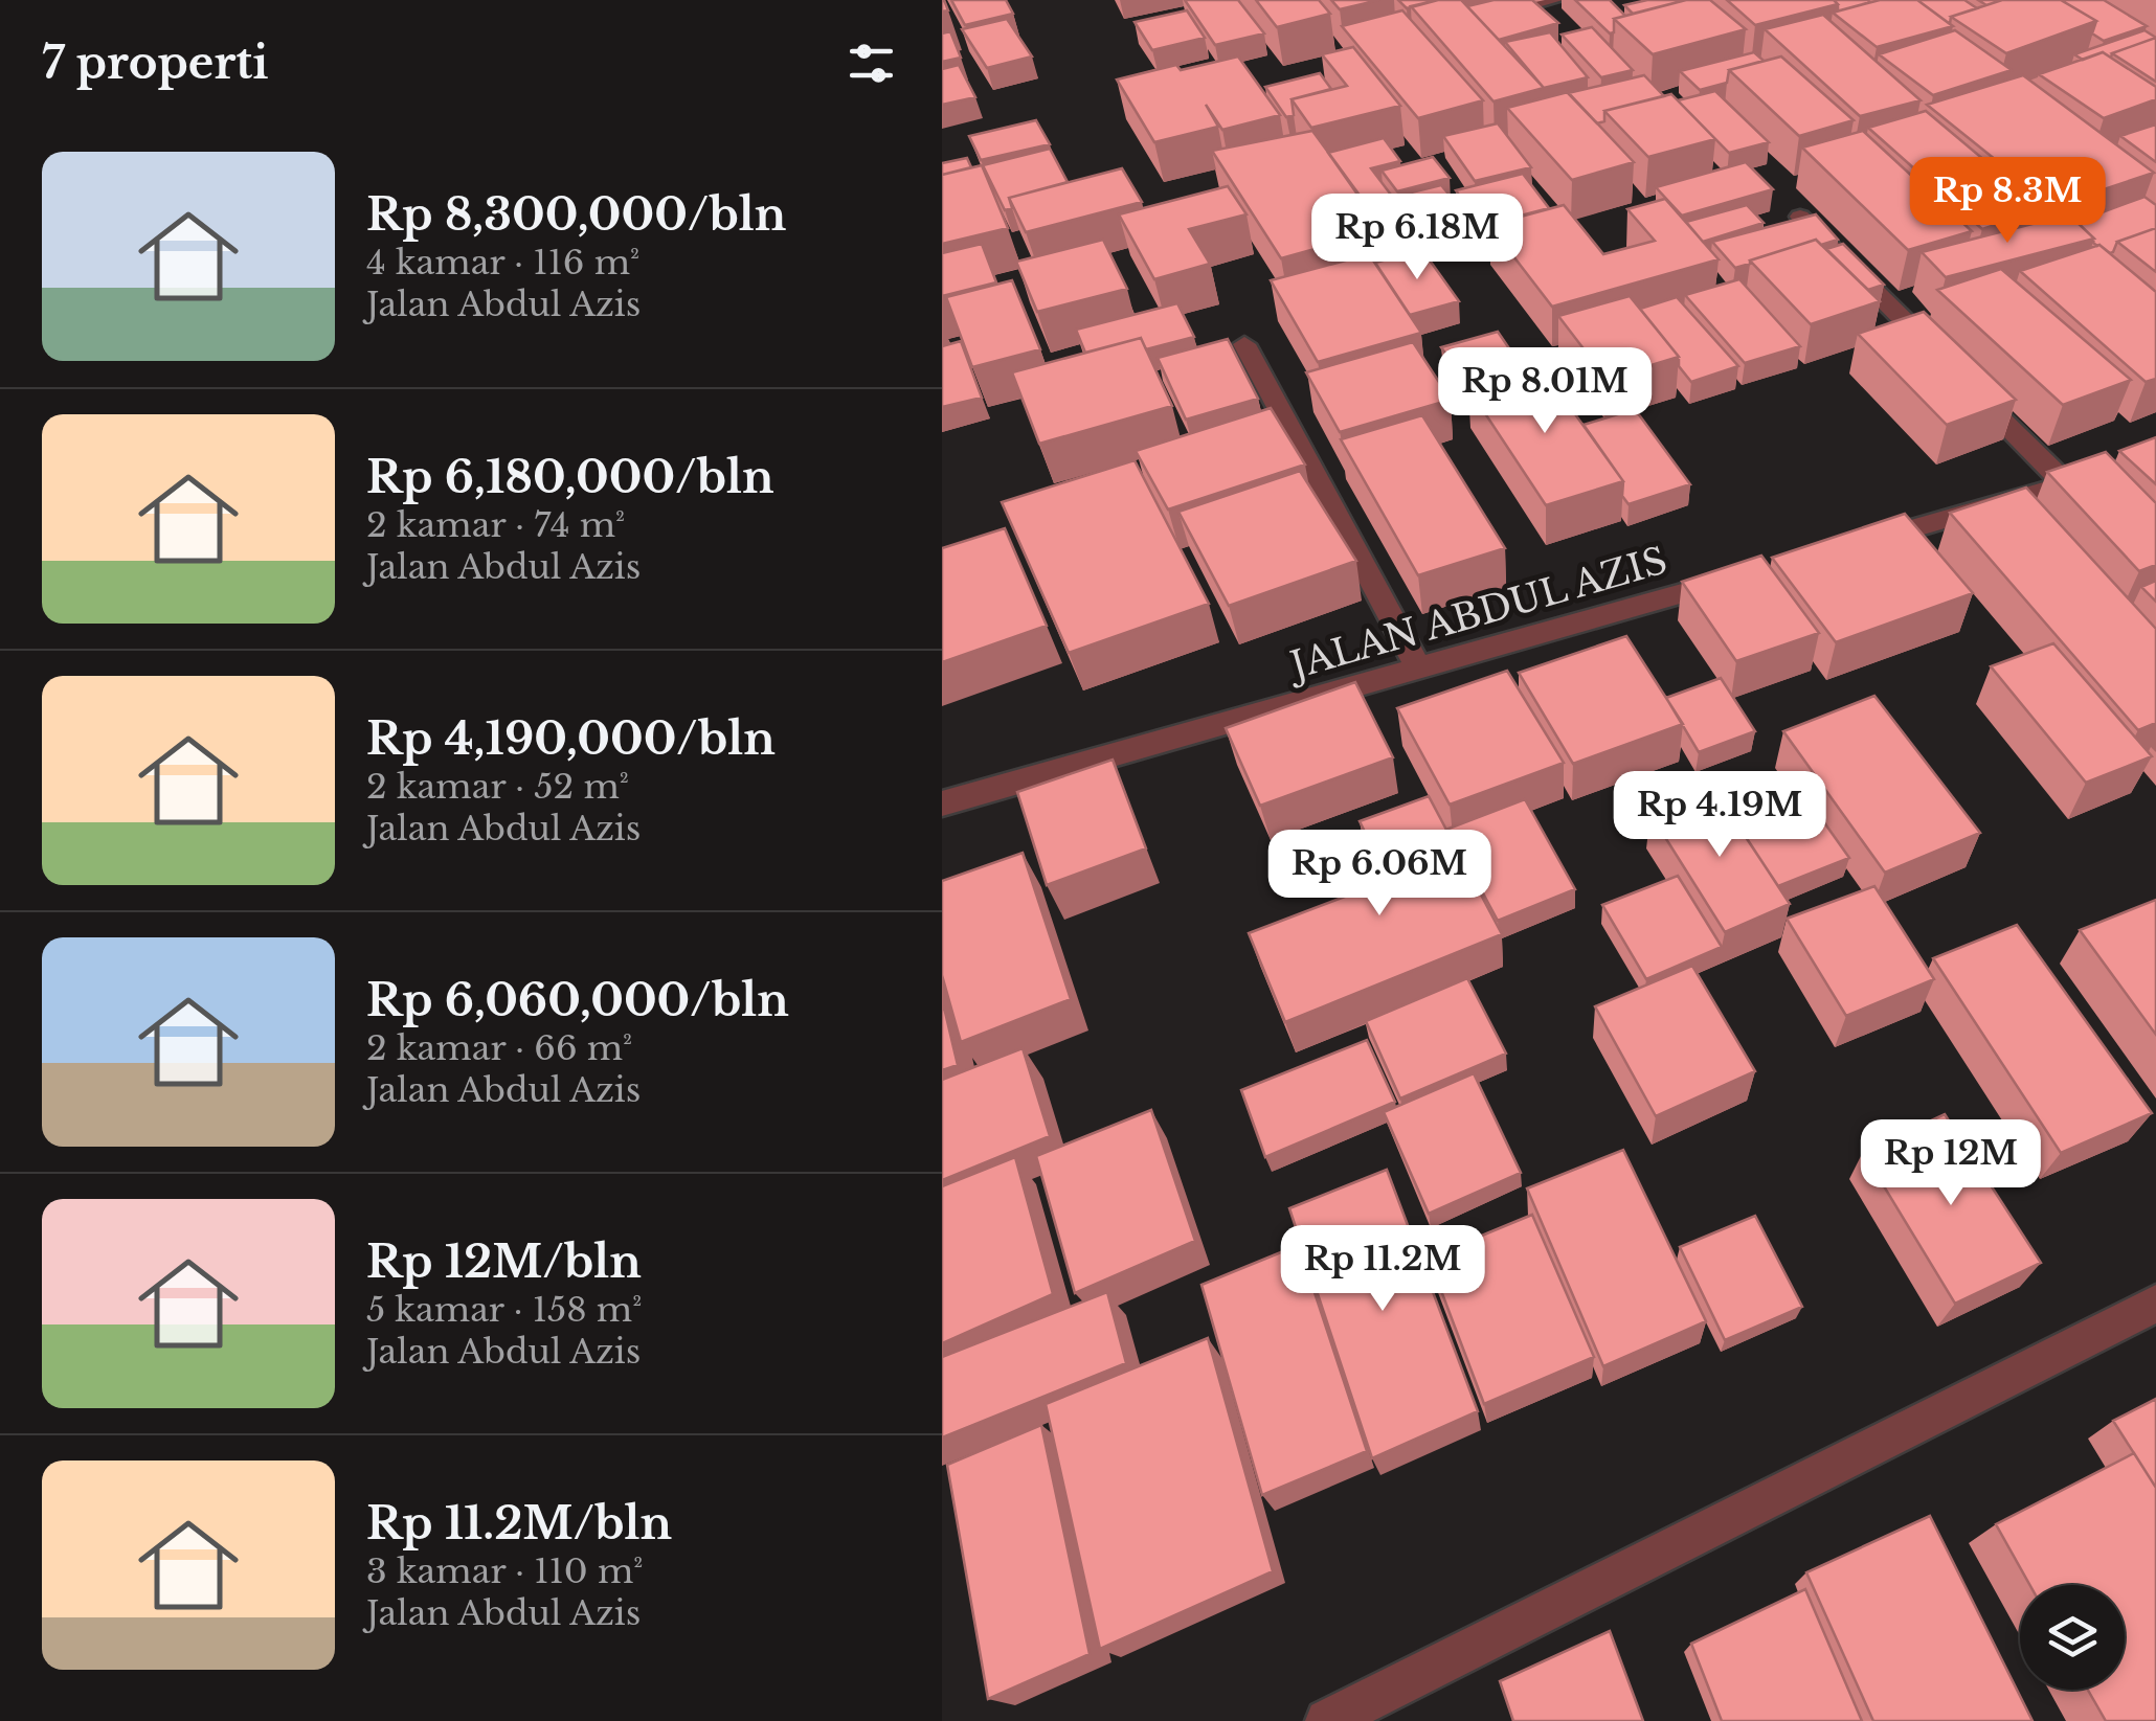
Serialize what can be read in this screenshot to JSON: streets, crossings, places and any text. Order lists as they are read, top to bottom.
{
  "streets": {
    "street": ["JALAN ABDUL AZIS"]
  },
  "page": {
    "heading": "7 properti",
    "list": [
      {
        "name": "Rp 8,300,000/bln",
        "note": "4 kamar · 116 m² · Jalan Abdul Azis"
      },
      {
        "name": "Rp 6,180,000/bln",
        "note": "2 kamar · 74 m² · Jalan Abdul Azis"
      },
      {
        "name": "Rp 4,190,000/bln",
        "note": "2 kamar · 52 m² · Jalan Abdul Azis"
      },
      {
        "name": "Rp 6,060,000/bln",
        "note": "2 kamar · 66 m² · Jalan Abdul Azis"
      },
      {
        "name": "Rp 12M/bln",
        "note": "5 kamar · 158 m² · Jalan Abdul Azis"
      },
      {
        "name": "Rp 11.2M/bln",
        "note": "3 kamar · 110 m² · Jalan Abdul Azis"
      }
    ],
    "price": [
      "Rp 8.3M",
      "Rp 6.18M",
      "Rp 8.01M",
      "Rp 4.19M",
      "Rp 6.06M",
      "Rp 12M",
      "Rp 11.2M"
    ]
  }
}
